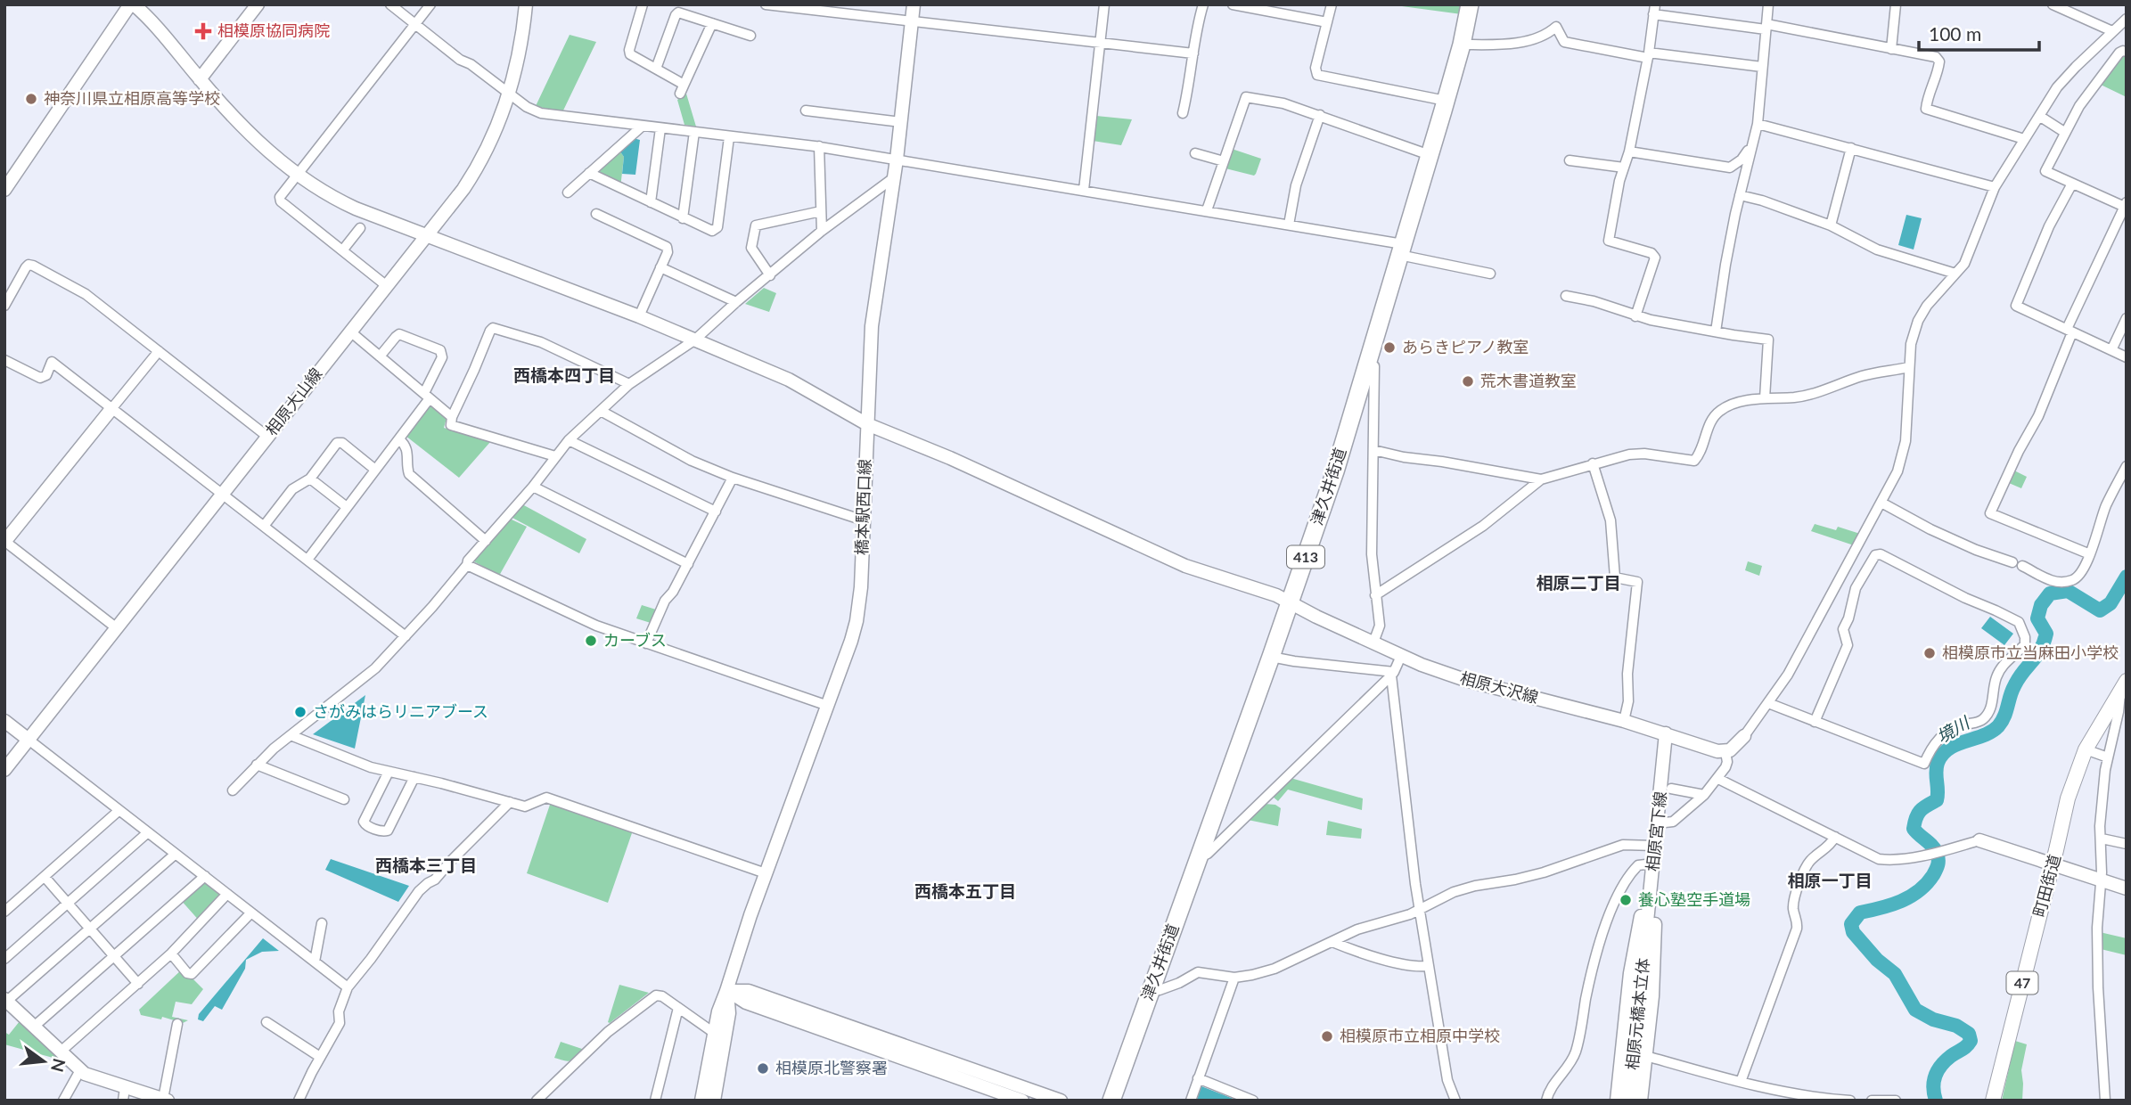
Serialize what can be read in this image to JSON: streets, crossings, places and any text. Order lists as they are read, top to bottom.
{
  "streets": {
    "highway": ["津久井街道", "413"],
    "main road": ["町田街道", "47"],
    "street": [
      "相原大山線",
      "橋本駅西口線",
      "相原大沢線",
      "相原宮下線",
      "相原元橋本立体"
    ]
  },
  "crossings": [
    ["相原大山線", "相原大沢線"],
    ["津久井街道", "相原大沢線"],
    ["橋本駅西口線", "相原大沢線"],
    ["相原大沢線", "相原宮下線"],
    ["相原宮下線", "相原元橋本立体"]
  ],
  "districts": [
    "西橋本四丁目",
    "相原二丁目",
    "西橋本三丁目",
    "相原一丁目",
    "西橋本五丁目"
  ],
  "water": ["境川"],
  "places": {
    "health": ["相模原協同病院"],
    "other": [
      "神奈川県立相原高等学校",
      "あらきピアノ教室",
      "荒木書道教室",
      "カーブス",
      "相模原市立当麻田小学校",
      "さがみはらリニアブース",
      "養心塾空手道場",
      "相模原市立相原中学校",
      "相模原北警察署"
    ]
  },
  "scale_bar": "100 m",
  "north": "right"
}
